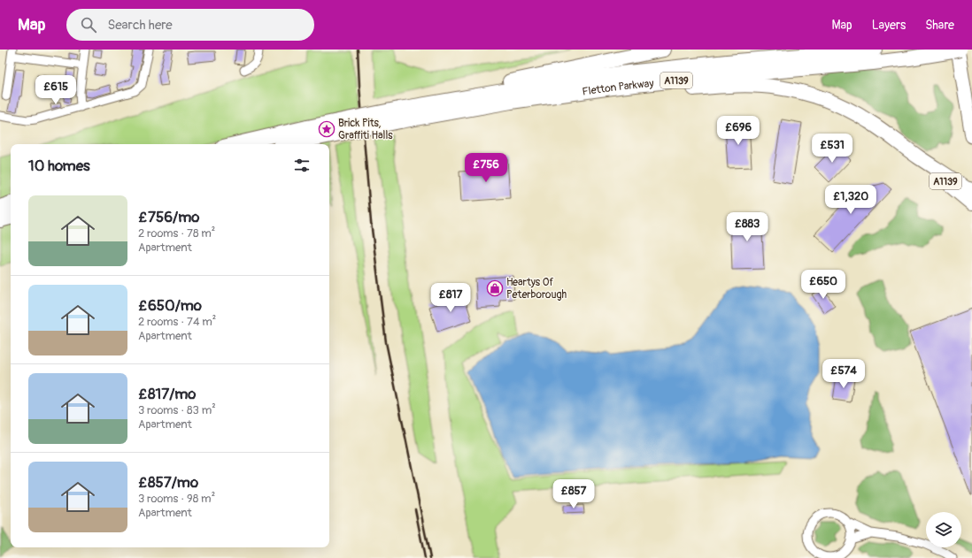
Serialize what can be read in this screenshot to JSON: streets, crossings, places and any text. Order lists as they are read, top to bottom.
{
  "streets": {
    "highway": ["A1139", "Fletton Parkway"]
  },
  "crossings": [
    ["A1139", "Fletton Parkway"]
  ],
  "places": {
    "place": ["Brick Pits, Graffiti Halls"],
    "shop": ["Heartys Of Peterborough"]
  },
  "page": {
    "header": "Map",
    "search": "Search here",
    "nav": ["Map", "Layers", "Share"],
    "price": [
      "£615",
      "£696",
      "£531",
      "£756",
      "£1,320",
      "£883",
      "£650",
      "£817",
      "£574",
      "£857"
    ],
    "heading": "10 homes",
    "list": [
      {
        "name": "£756/mo",
        "note": "2 rooms · 78 m² · Apartment"
      },
      {
        "name": "£650/mo",
        "note": "2 rooms · 74 m² · Apartment"
      },
      {
        "name": "£817/mo",
        "note": "3 rooms · 83 m² · Apartment"
      },
      {
        "name": "£857/mo",
        "note": "3 rooms · 98 m² · Apartment"
      }
    ]
  }
}
